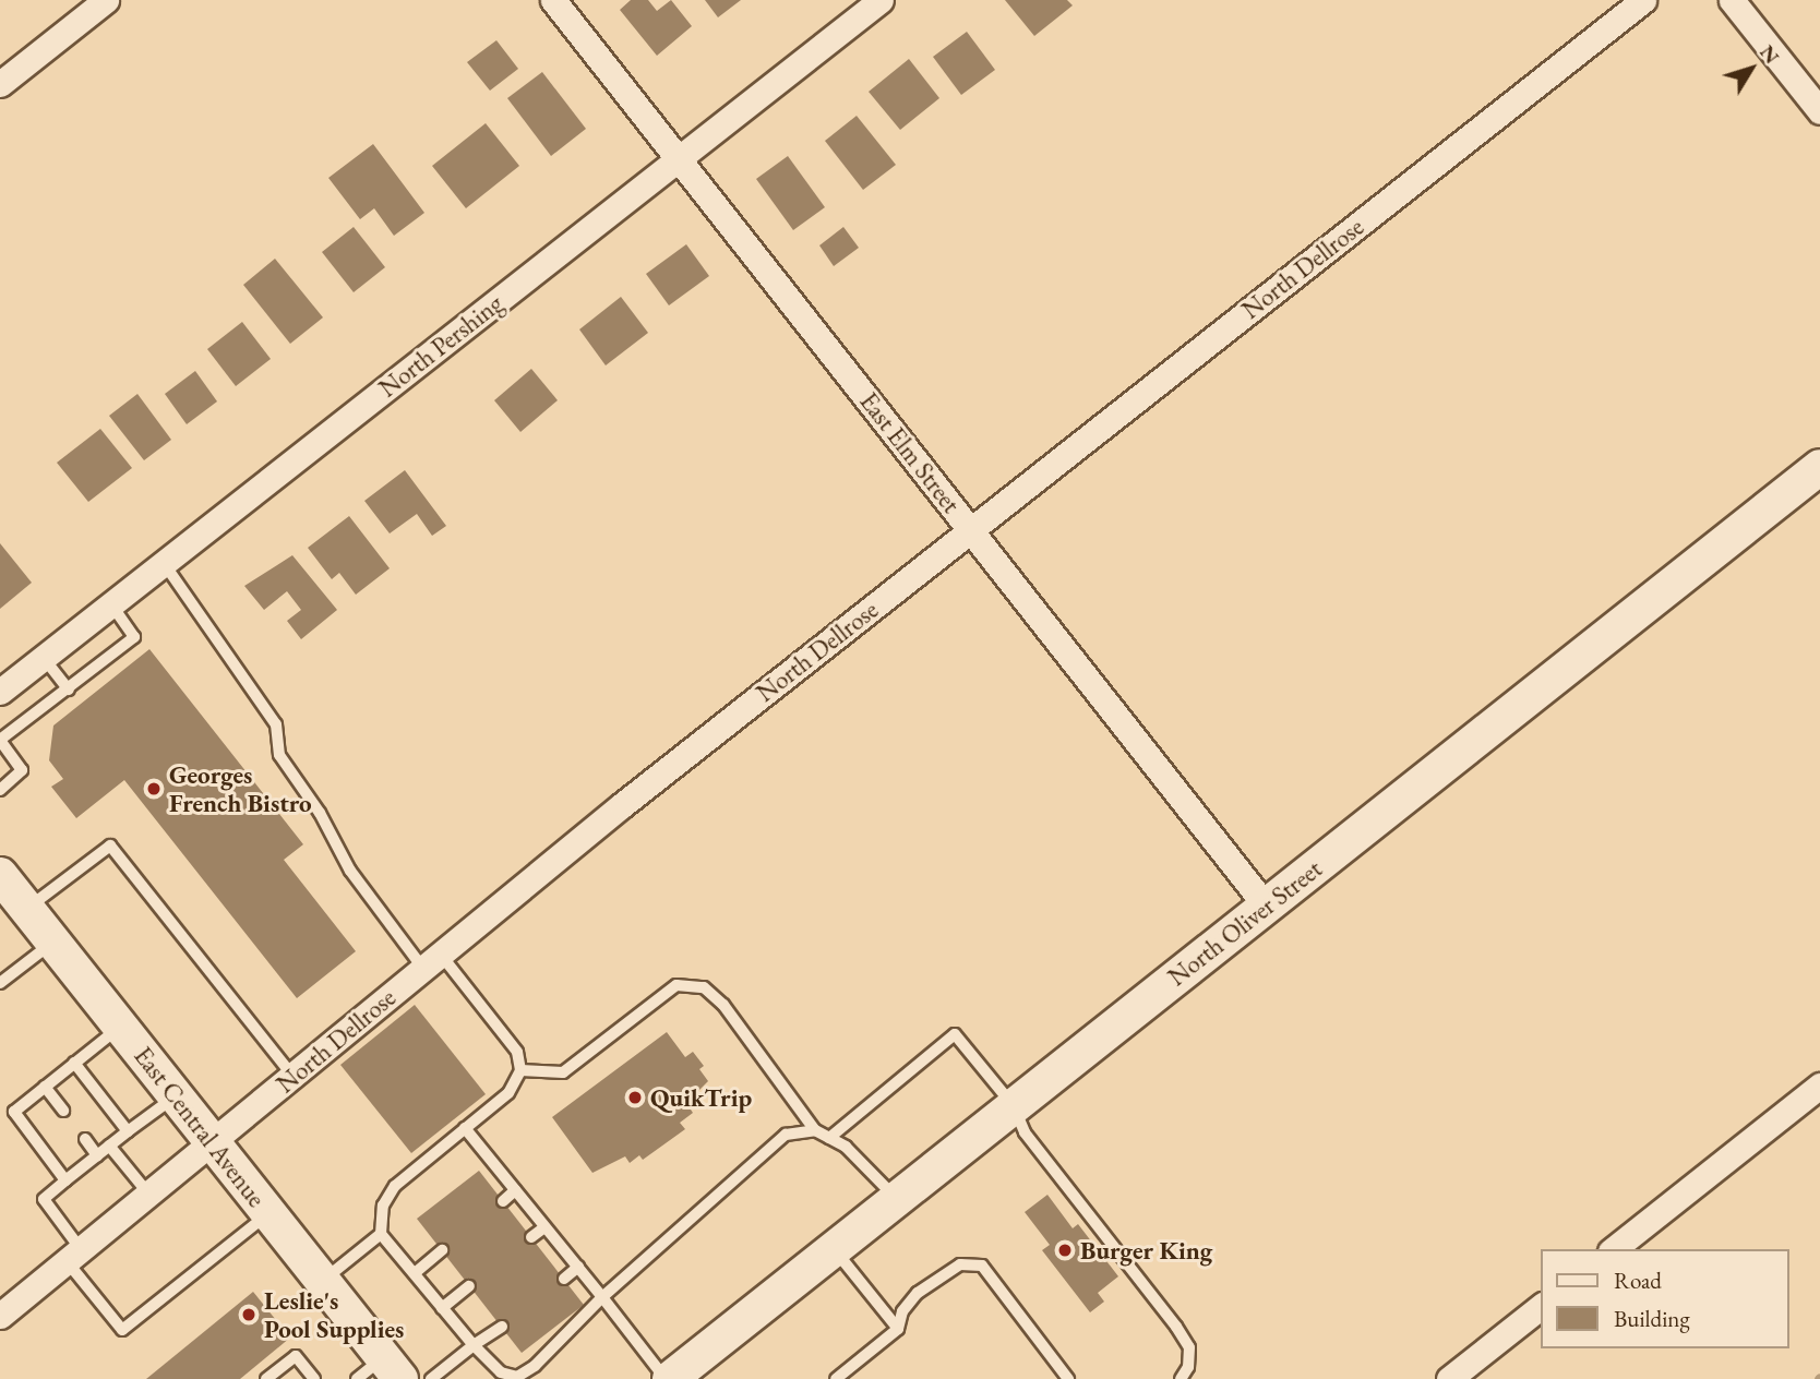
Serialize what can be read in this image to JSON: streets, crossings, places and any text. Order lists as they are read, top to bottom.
{
  "streets": {
    "main road": ["North Oliver Street", "East Central Avenue"],
    "street": ["North Dellrose", "North Pershing", "East Elm Street"]
  },
  "crossings": [
    ["North Dellrose", "East Elm Street"],
    ["North Dellrose", "East Central Avenue"],
    ["North Pershing", "East Elm Street"],
    ["East Elm Street", "North Oliver Street"]
  ],
  "places": [
    "Georges French Bistro",
    "QuikTrip",
    "Burger King",
    "Leslie's Pool Supplies"
  ],
  "legend": ["Road", "Building"],
  "north": "top right"
}
